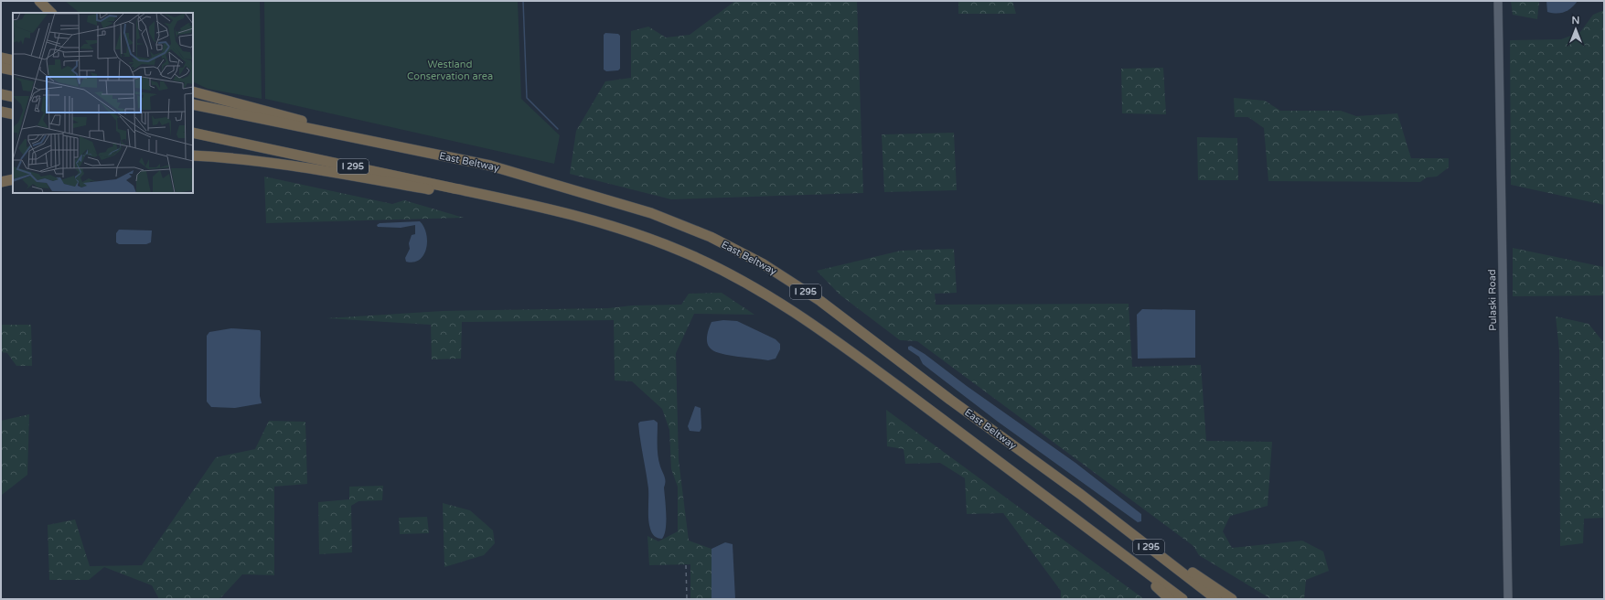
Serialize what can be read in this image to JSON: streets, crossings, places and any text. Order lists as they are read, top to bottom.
{
  "streets": {
    "highway": ["East Beltway", "I 295"],
    "main road": ["Pulaski Road"]
  },
  "parks": ["Westland Conservation area"],
  "north": "top"
}
